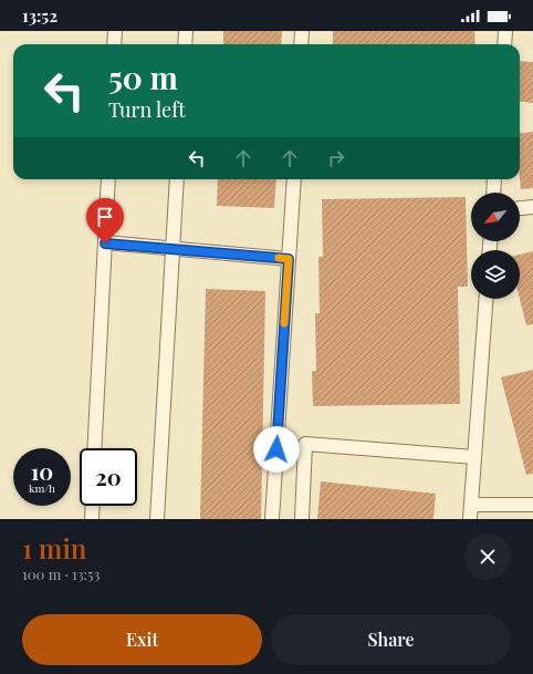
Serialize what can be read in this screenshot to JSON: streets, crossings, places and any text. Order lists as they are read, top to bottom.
{
  "north": "bottom left",
  "page": {
    "status": "13:52",
    "turn": ["50 m", "Turn left"],
    "speed": "10 km/h",
    "limit": "20",
    "heading": ["1 min", "100 m · 13:53"],
    "buttons": ["Exit", "Share"]
  }
}
